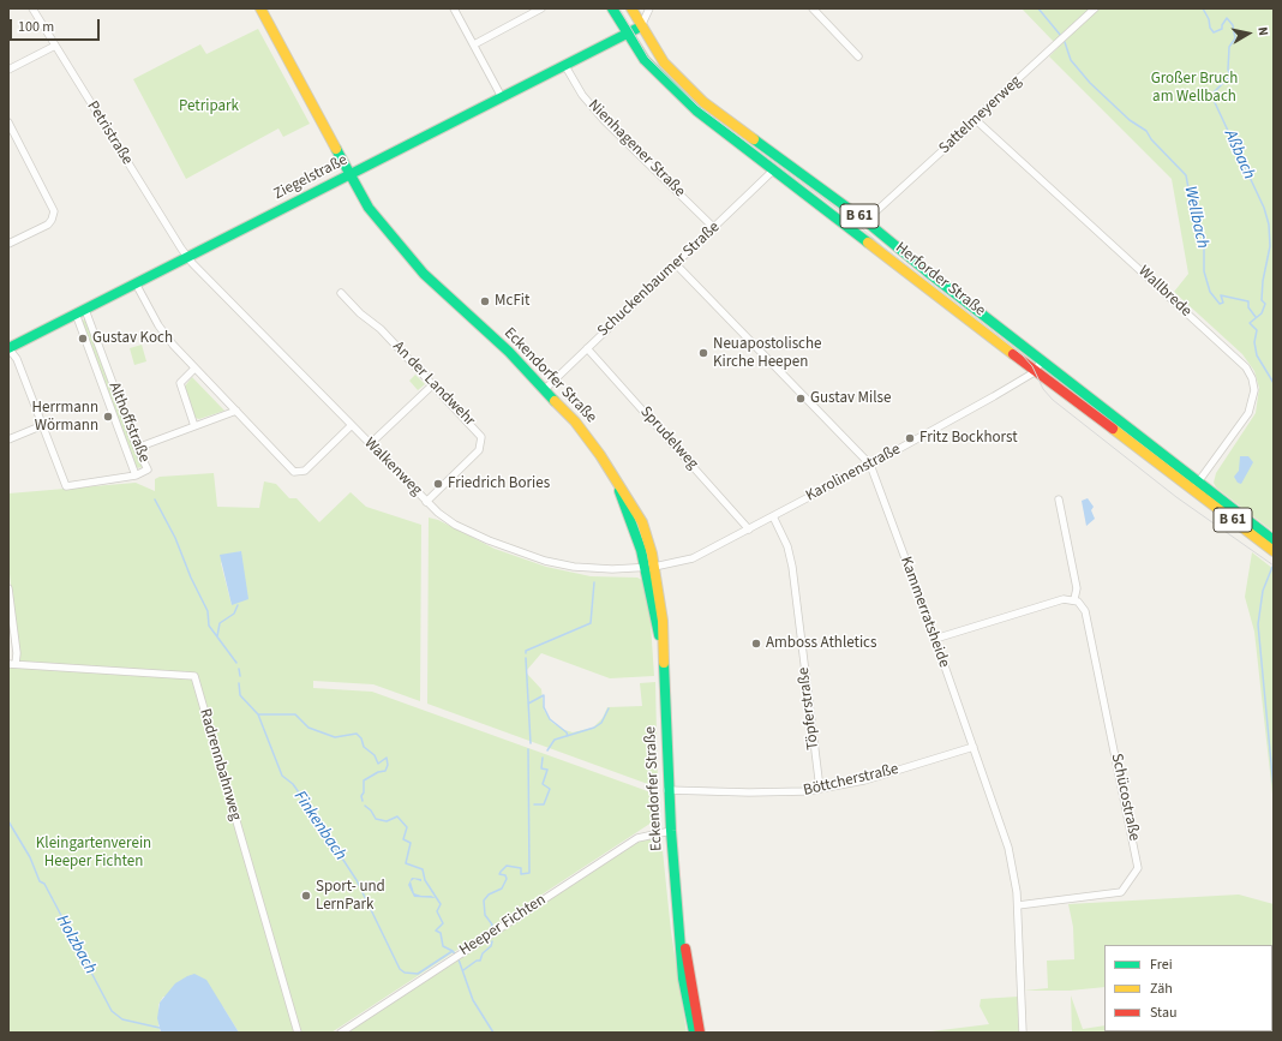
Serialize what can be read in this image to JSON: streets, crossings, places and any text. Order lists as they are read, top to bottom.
{
  "streets": {
    "street": [
      "Sattelmeyerweg",
      "Petristraße",
      "Nienhagener Straße",
      "Ziegelstraße",
      "B 61",
      "Schuckenbaumer Straße",
      "Herforder Straße",
      "Wallbrede",
      "Eckendorfer Straße",
      "An der Landwehr",
      "Althoffstraße",
      "Sprudelweg",
      "Walkenweg",
      "Karolinenstraße",
      "Kammerratsheide",
      "Töpferstraße",
      "Radrennbahnweg",
      "Böttcherstraße",
      "Schücostraße",
      "Heeper Fichten"
    ]
  },
  "crossings": [
    ["Sattelmeyerweg", "Herforder Straße"],
    ["Sattelmeyerweg", "Wallbrede"],
    ["Petristraße", "Ziegelstraße"],
    ["Petristraße", "Walkenweg"],
    ["Nienhagener Straße", "Ziegelstraße"],
    ["Nienhagener Straße", "Schuckenbaumer Straße"],
    ["Ziegelstraße", "Herforder Straße"],
    ["Ziegelstraße", "Eckendorfer Straße"],
    ["Ziegelstraße", "Althoffstraße"],
    ["Ziegelstraße", "Walkenweg"],
    ["Schuckenbaumer Straße", "Herforder Straße"],
    ["Schuckenbaumer Straße", "Eckendorfer Straße"],
    ["Schuckenbaumer Straße", "Sprudelweg"],
    ["Schuckenbaumer Straße", "Kammerratsheide"],
    ["Herforder Straße", "Wallbrede"],
    ["Herforder Straße", "Karolinenstraße"],
    ["Eckendorfer Straße", "Walkenweg"],
    ["Eckendorfer Straße", "Karolinenstraße"],
    ["Eckendorfer Straße", "Böttcherstraße"],
    ["Eckendorfer Straße", "Heeper Fichten"],
    ["An der Landwehr", "Walkenweg"],
    ["Sprudelweg", "Karolinenstraße"],
    ["Walkenweg", "Karolinenstraße"],
    ["Karolinenstraße", "Kammerratsheide"],
    ["Karolinenstraße", "Töpferstraße"],
    ["Kammerratsheide", "Böttcherstraße"],
    ["Kammerratsheide", "Schücostraße"],
    ["Töpferstraße", "Böttcherstraße"]
  ],
  "water": [
    "Aßbach",
    "Wellbach",
    "Finkenbach",
    "Holzbach"
  ],
  "parks": ["Großer Bruch am Wellbach", "Petripark", "Kleingartenverein Heeper Fichten"],
  "places": [
    "McFit",
    "Gustav Koch",
    "Neuapostolische Kirche Heepen",
    "Gustav Milse",
    "Herrmann Wörmann",
    "Fritz Bockhorst",
    "Friedrich Bories",
    "Amboss Athletics",
    "Sport- und LernPark"
  ],
  "legend": ["Frei", "Zäh", "Stau"],
  "scale_bar": "100 m",
  "north": "right"
}
